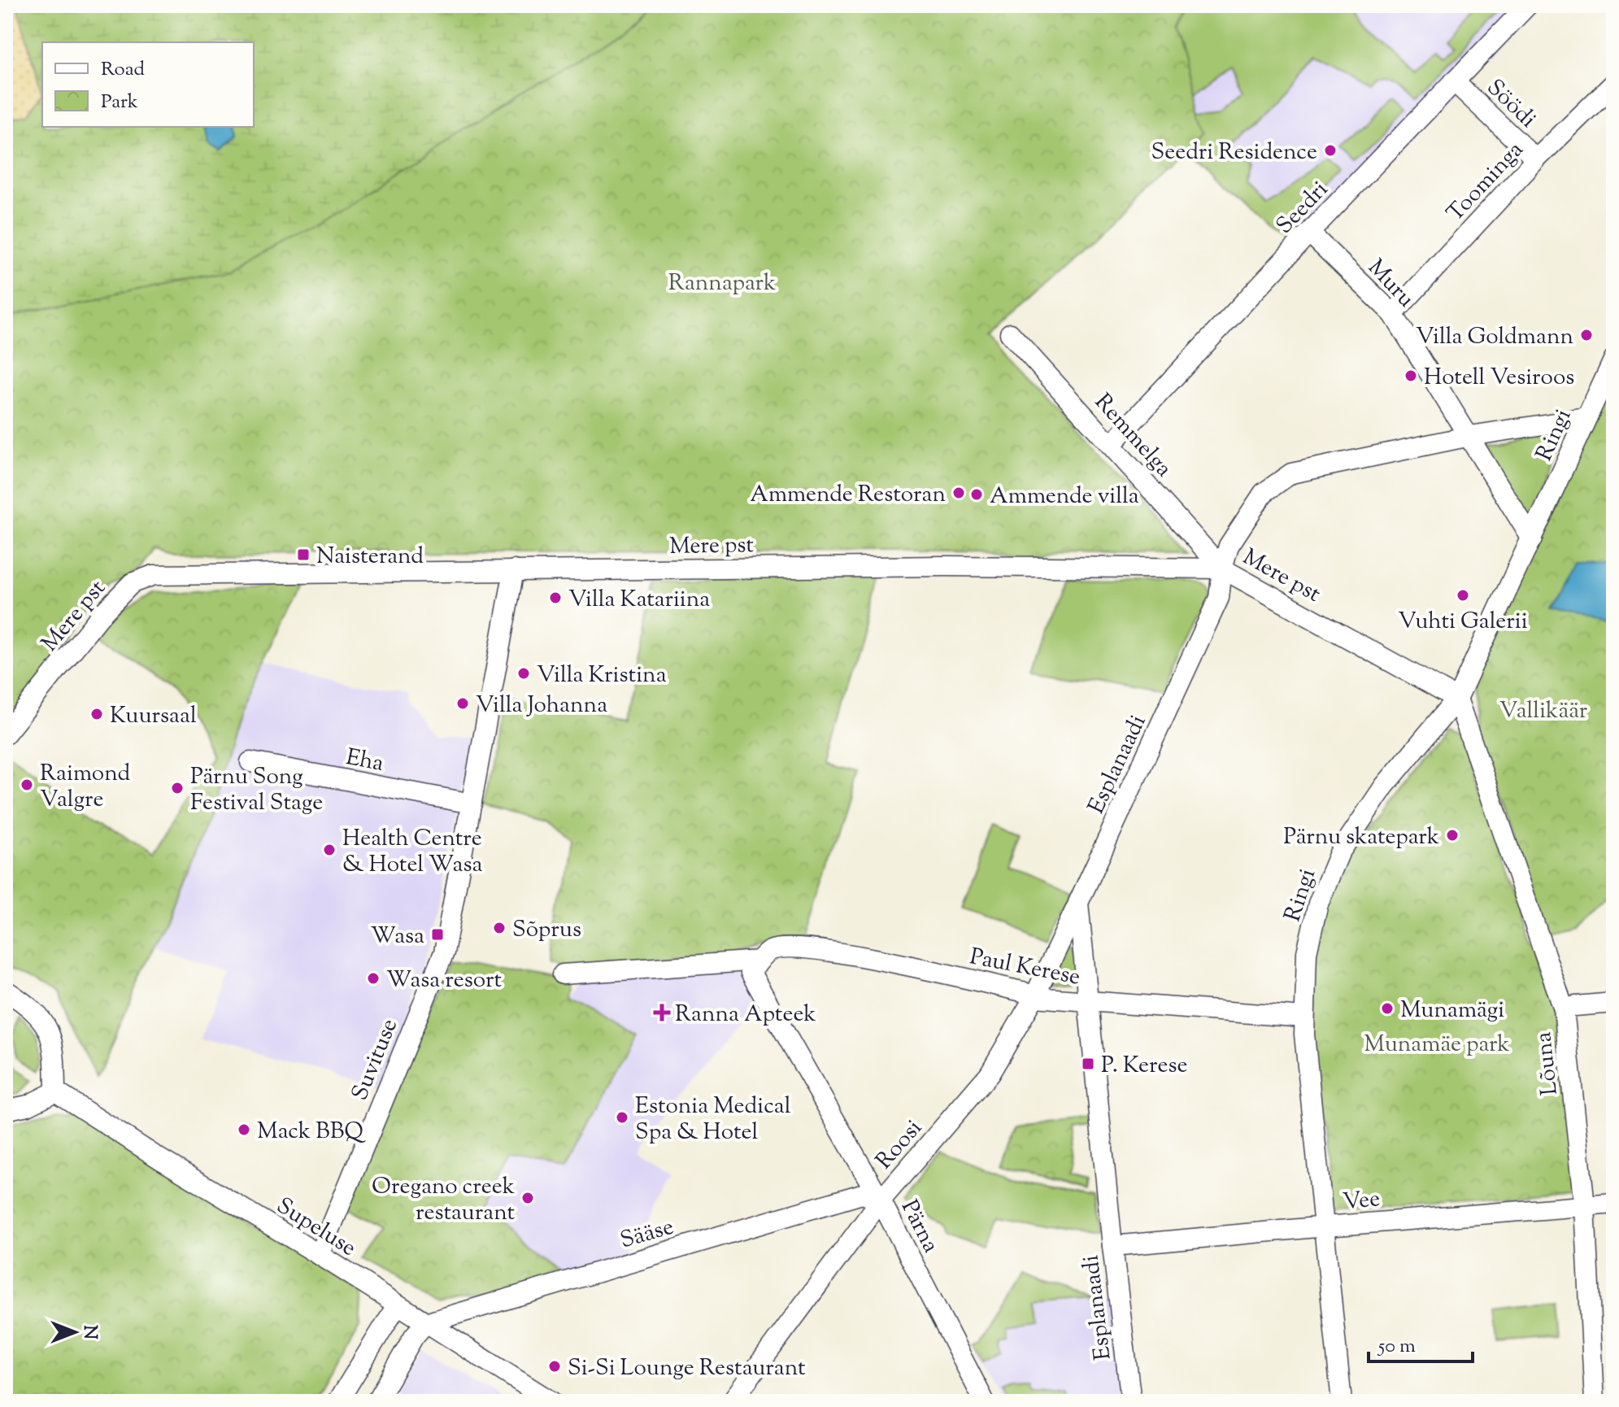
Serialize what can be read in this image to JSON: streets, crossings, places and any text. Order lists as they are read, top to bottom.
{
  "streets": {
    "street": [
      "Söödi",
      "Toominga",
      "Seedri",
      "Muru",
      "Remmelga",
      "Ringi",
      "Mere pst",
      "Eha",
      "Esplanaadi",
      "Paul Kerese",
      "Suvituse",
      "Lõuna",
      "Roosi",
      "Vee",
      "Supeluse",
      "Pärna",
      "Sääse"
    ]
  },
  "crossings": [
    ["Söödi", "Toominga"],
    ["Söödi", "Seedri"],
    ["Toominga", "Muru"],
    ["Seedri", "Muru"],
    ["Seedri", "Remmelga"],
    ["Muru", "Ringi"],
    ["Muru", "Esplanaadi"],
    ["Remmelga", "Mere pst"],
    ["Remmelga", "Esplanaadi"],
    ["Ringi", "Mere pst"],
    ["Ringi", "Esplanaadi"],
    ["Ringi", "Paul Kerese"],
    ["Ringi", "Lõuna"],
    ["Ringi", "Vee"],
    ["Mere pst", "Esplanaadi"],
    ["Mere pst", "Suvituse"],
    ["Mere pst", "Lõuna"],
    ["Eha", "Suvituse"],
    ["Esplanaadi", "Paul Kerese"],
    ["Esplanaadi", "Roosi"],
    ["Esplanaadi", "Vee"],
    ["Paul Kerese", "Roosi"],
    ["Paul Kerese", "Pärna"],
    ["Suvituse", "Supeluse"],
    ["Lõuna", "Vee"],
    ["Roosi", "Pärna"],
    ["Roosi", "Sääse"],
    ["Supeluse", "Sääse"],
    ["Pärna", "Sääse"]
  ],
  "parks": ["Rannapark", "Vallikäär", "Munamäe park"],
  "places": {
    "other": [
      "Seedri Residence",
      "Villa Goldmann",
      "Hotell Vesiroos",
      "Ammende Restoran",
      "Ammende villa",
      "Vuhti Galerii",
      "Villa Katariina",
      "Villa Kristina",
      "Villa Johanna",
      "Kuursaal",
      "Raimond Valgre",
      "Pärnu Song Festival Stage",
      "Pärnu skatepark",
      "Health Centre & Hotel Wasa",
      "Sõprus",
      "Wasa resort",
      "Munamägi",
      "Estonia Medical Spa & Hotel",
      "Mack BBQ",
      "Oregano creek restaurant",
      "Si-Si Lounge Restaurant"
    ],
    "transit": ["Naisterand", "Wasa", "P. Kerese"],
    "health": ["Ranna Apteek"]
  },
  "legend": ["Road", "Park"],
  "scale_bar": "50 m",
  "north": "right"
}
